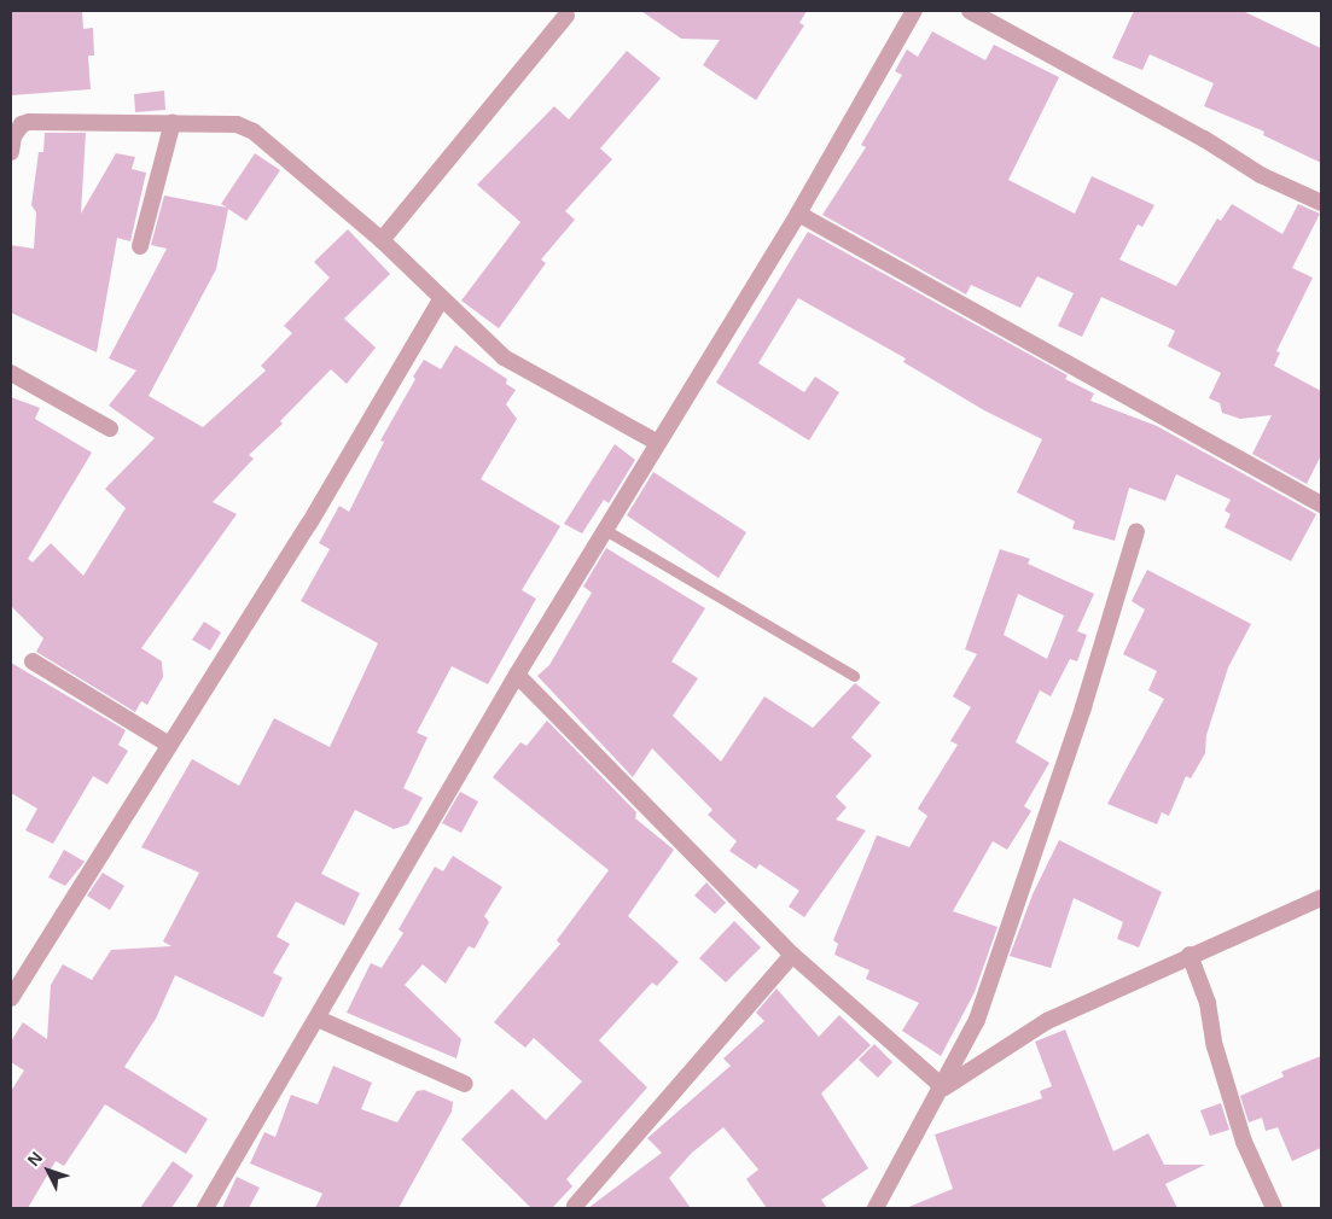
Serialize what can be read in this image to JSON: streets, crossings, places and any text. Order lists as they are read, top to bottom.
{
  "north": "top left"
}
